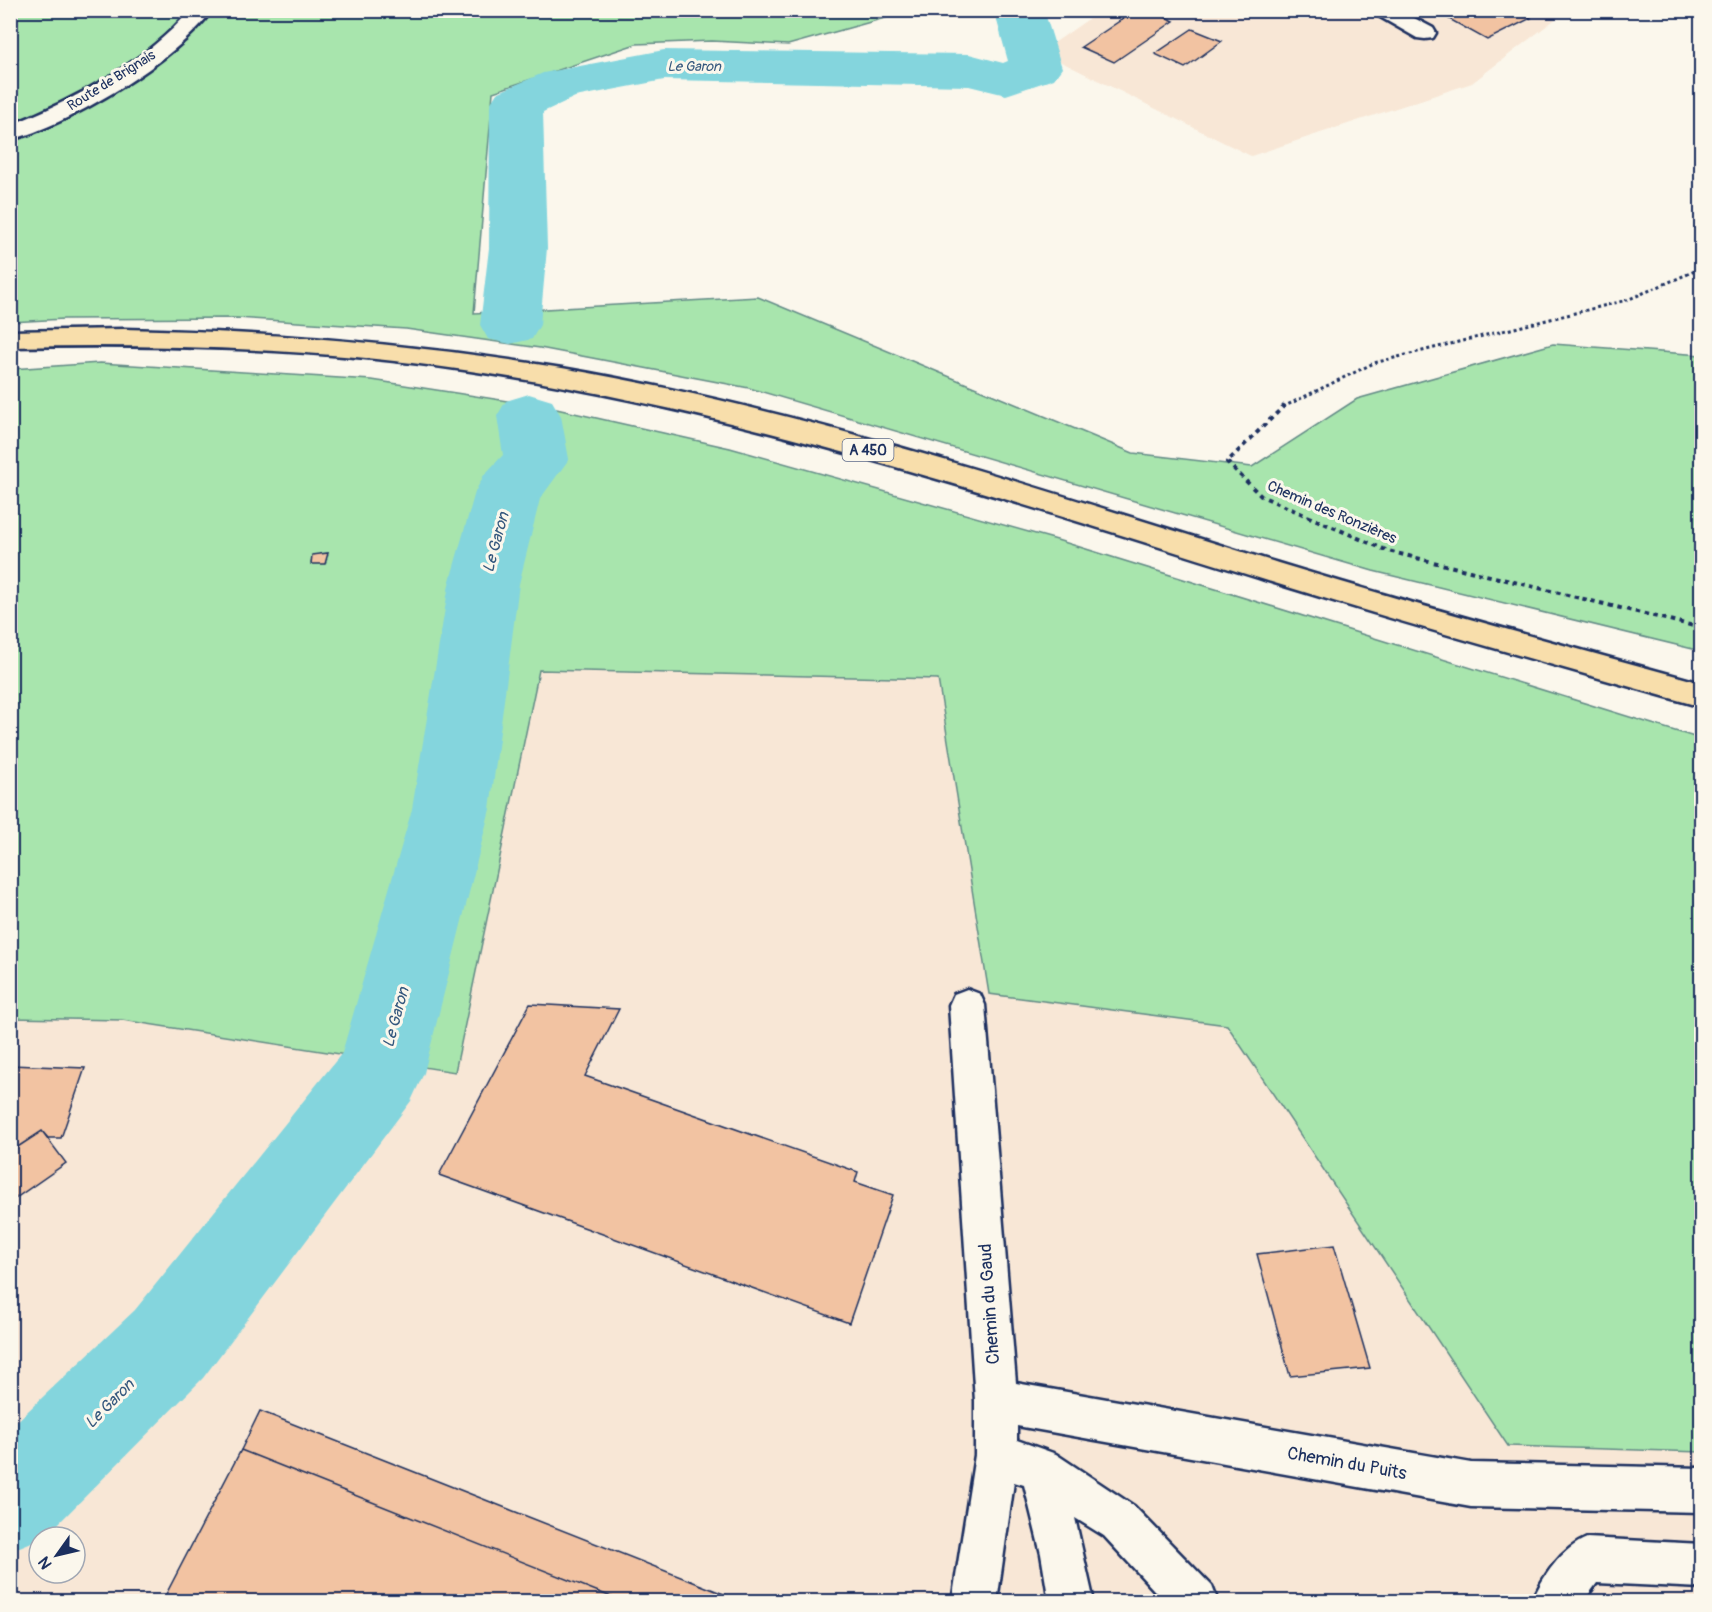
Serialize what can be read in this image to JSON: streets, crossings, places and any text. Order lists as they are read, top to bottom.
{
  "streets": {
    "highway": ["A 450"],
    "street": ["Route de Brignais", "Chemin du Gaud", "Chemin du Puits"],
    "path": ["Chemin des Ronzières"]
  },
  "crossings": [
    ["Chemin du Gaud", "Chemin du Puits"]
  ],
  "water": ["Le Garon"],
  "north": "bottom left"
}
